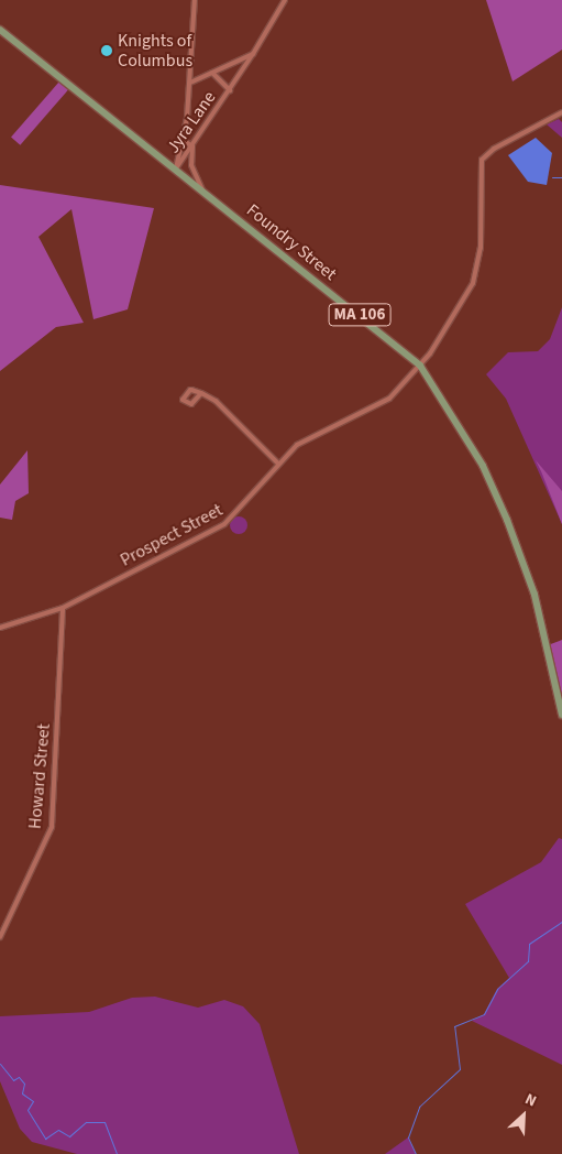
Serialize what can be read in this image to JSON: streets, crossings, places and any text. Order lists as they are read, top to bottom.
{
  "streets": {
    "main road": ["Foundry Street", "MA 106"],
    "street": ["Jyra Lane", "Prospect Street", "Howard Street"]
  },
  "crossings": [
    ["Jyra Lane", "Foundry Street"],
    ["Foundry Street", "Prospect Street"],
    ["Prospect Street", "Howard Street"]
  ],
  "places": ["Knights of Columbus"],
  "north": "top right"
}
